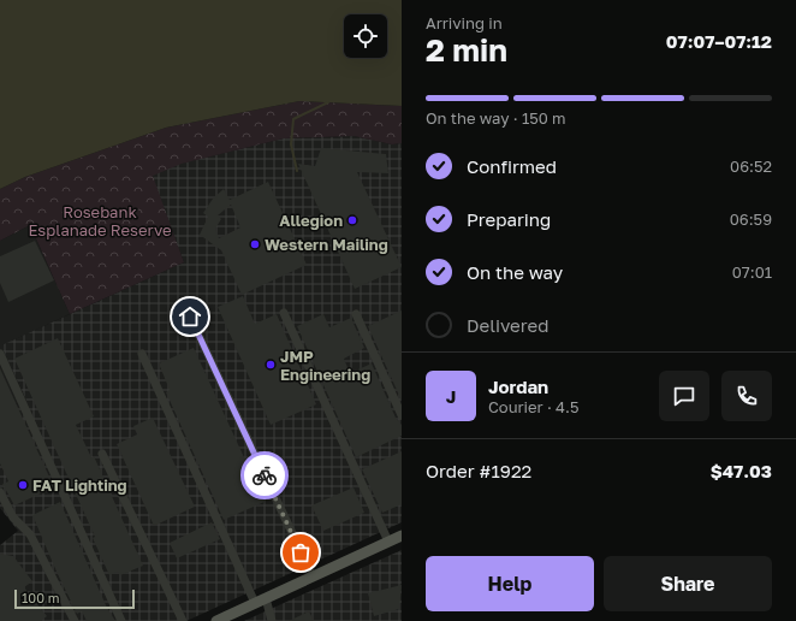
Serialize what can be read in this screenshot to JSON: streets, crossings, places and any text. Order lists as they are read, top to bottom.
{
  "parks": ["Rosebank Esplanade Reserve"],
  "places": [
    "Allegion",
    "Western Mailing",
    "JMP Engineering",
    "FAT Lighting"
  ],
  "scale_bar": "100 m",
  "page": {
    "heading": ["2 min", "Arriving in", "07:07–07:12"],
    "panel": [
      "Jordan",
      "Courier · 4.5",
      "Order #1922",
      "$47.03"
    ],
    "bar": "On the way · 150 m",
    "list": [
      ["Confirmed", "06:52"],
      ["Preparing", "06:59"],
      ["On the way", "07:01"],
      "Delivered"
    ],
    "round": "J",
    "buttons": ["Help", "Share"],
    "scale": "100 m"
  }
}
